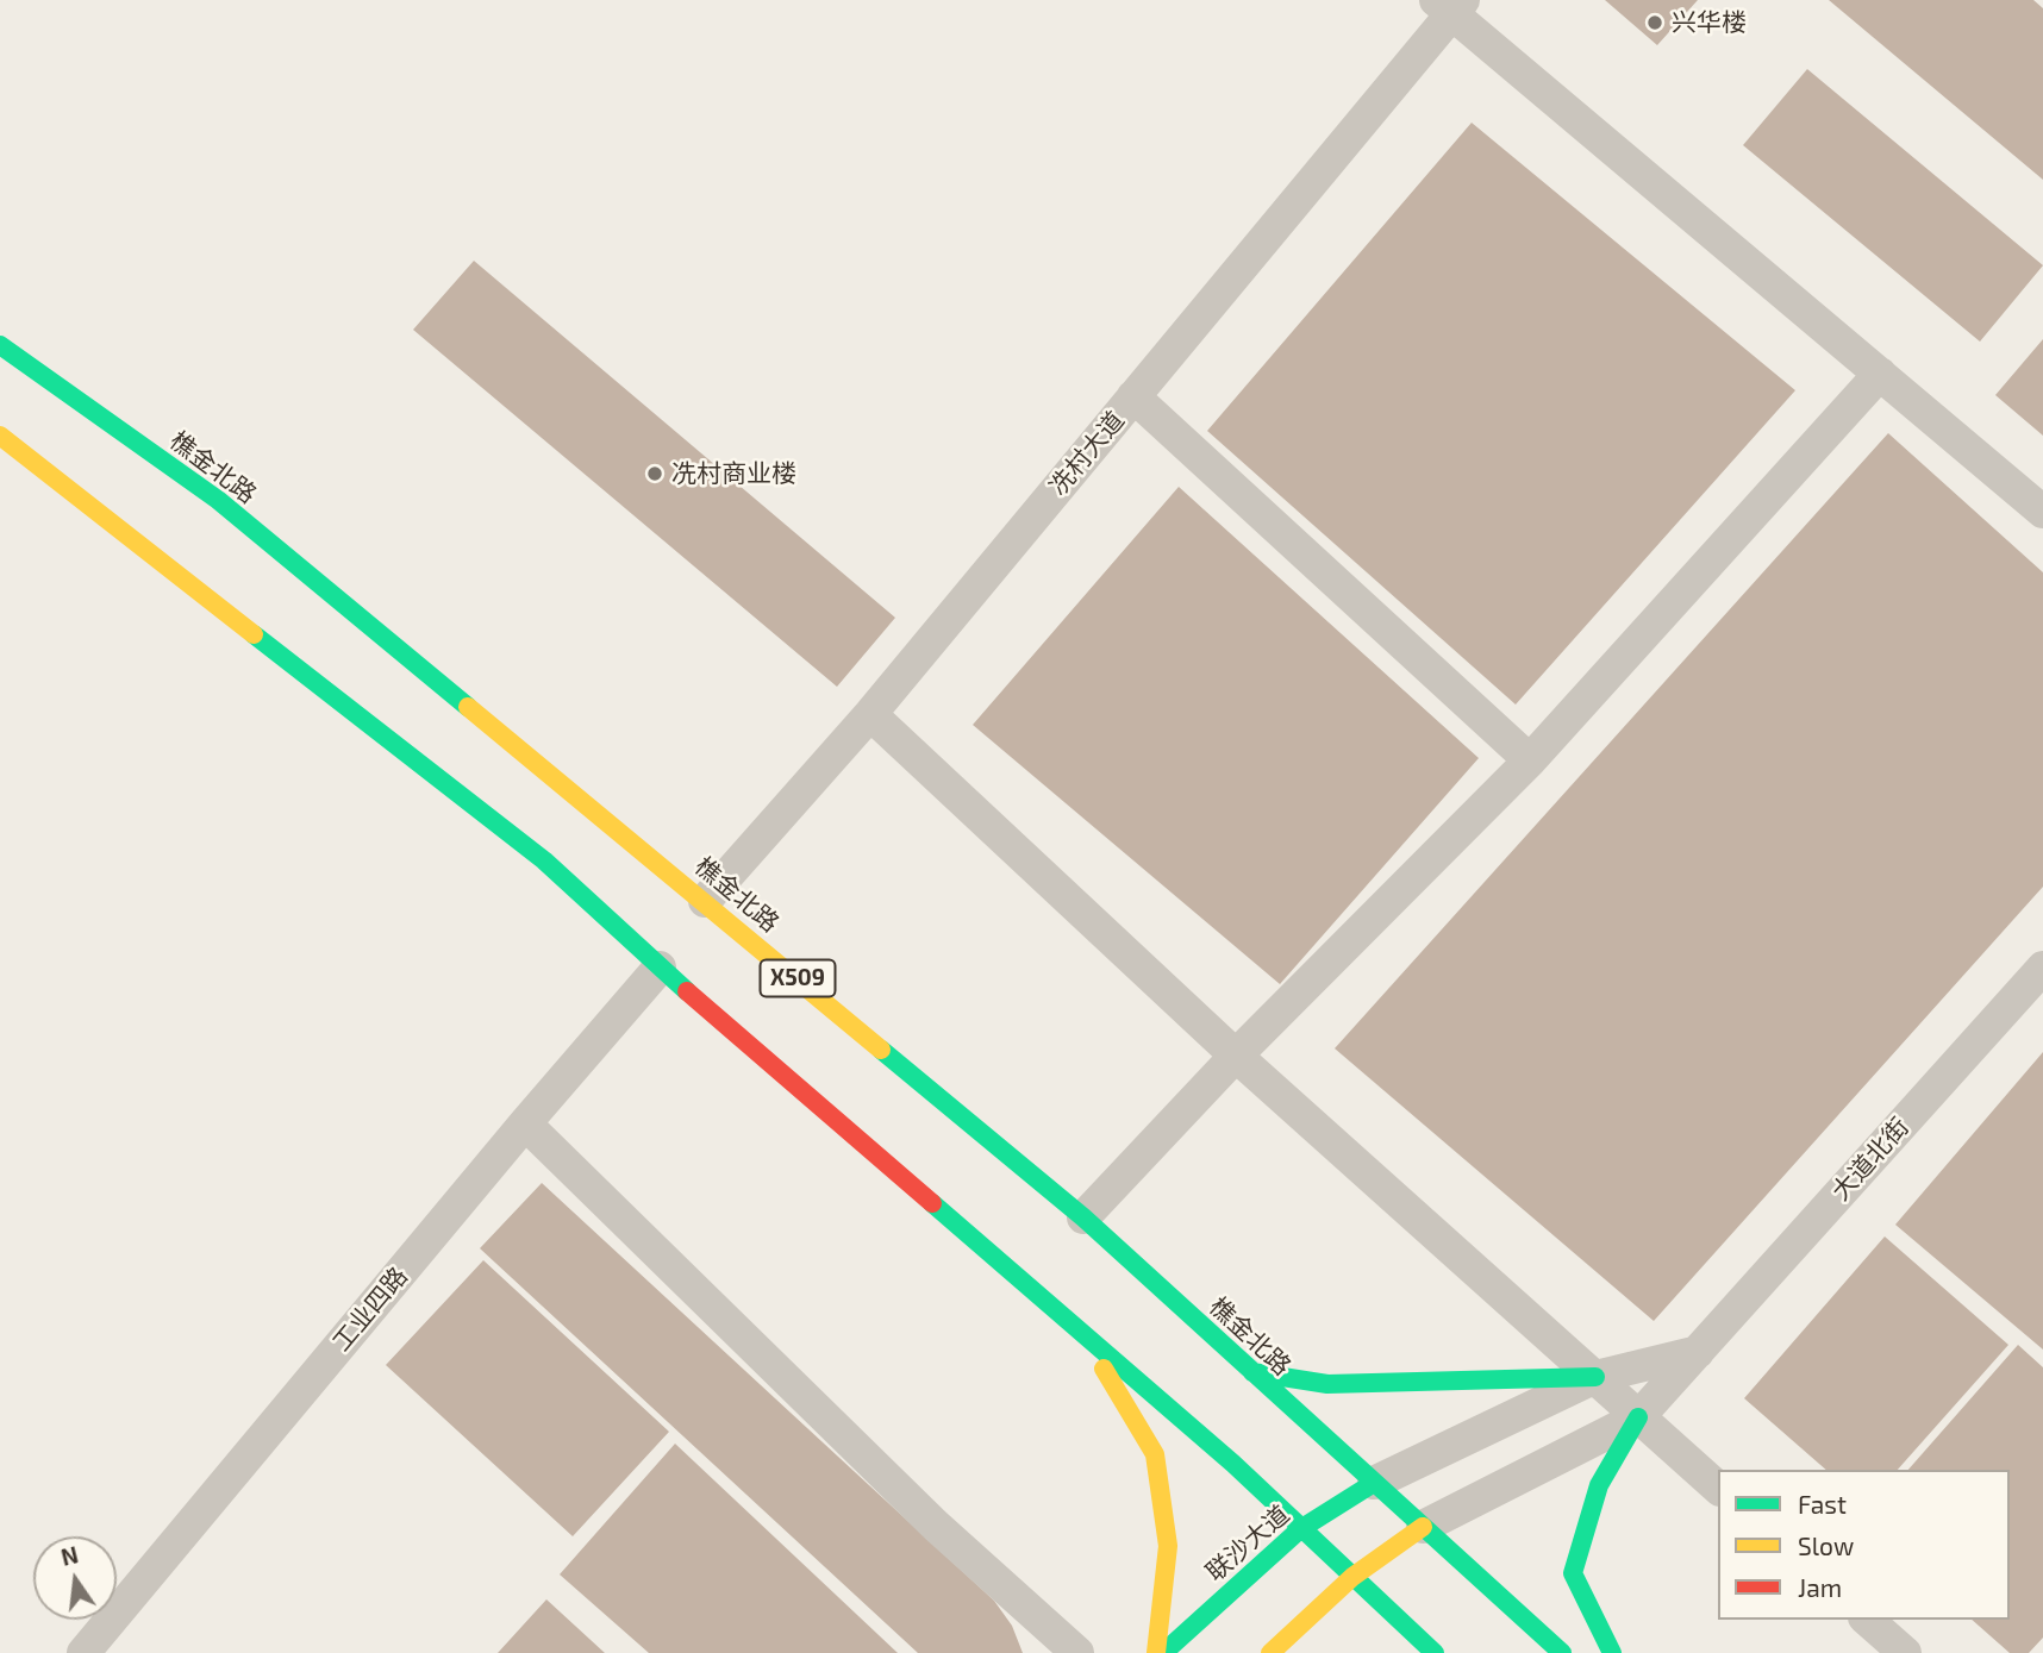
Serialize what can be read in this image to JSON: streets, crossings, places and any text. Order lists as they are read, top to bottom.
{
  "streets": {
    "main road": ["樵金北路", "X509", "联沙大道"],
    "street": ["冼村大道", "大道北街", "工业四路"]
  },
  "crossings": [
    ["冼村大道", "樵金北路"],
    ["樵金北路", "大道北街"],
    ["樵金北路", "联沙大道"]
  ],
  "places": ["兴华楼", "冼村商业楼"],
  "legend": ["Fast", "Slow", "Jam"],
  "north": "top"
}
